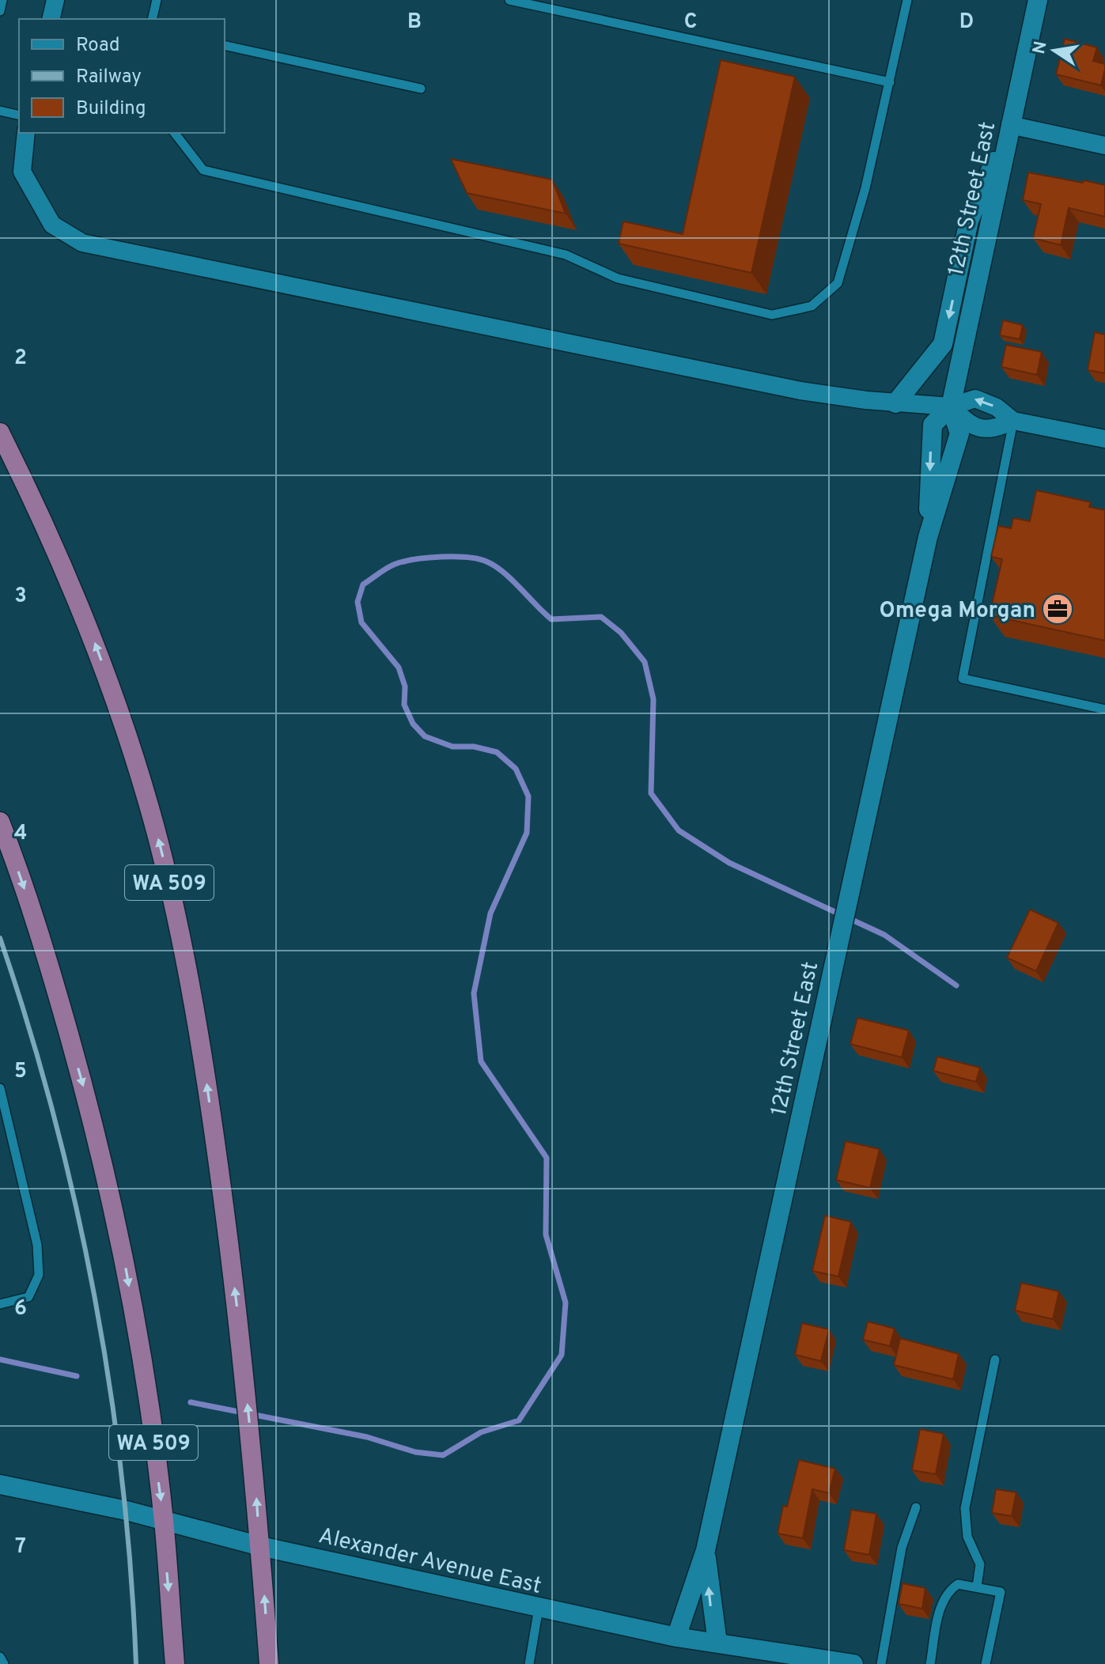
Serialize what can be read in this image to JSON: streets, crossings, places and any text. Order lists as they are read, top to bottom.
{
  "streets": {
    "highway": ["WA 509"],
    "street": ["12th Street East", "Alexander Avenue East"]
  },
  "crossings": [
    ["12th Street East", "Alexander Avenue East"],
    ["WA 509", "Alexander Avenue East"]
  ],
  "places": {
    "office": ["Omega Morgan"]
  },
  "legend": ["Road", "Railway", "Building"],
  "north": "left",
  "grid": {
    "columns": ["B", "C", "D"],
    "rows": [
      "2",
      "3",
      "4",
      "5",
      "6",
      "7"
    ]
  }
}
